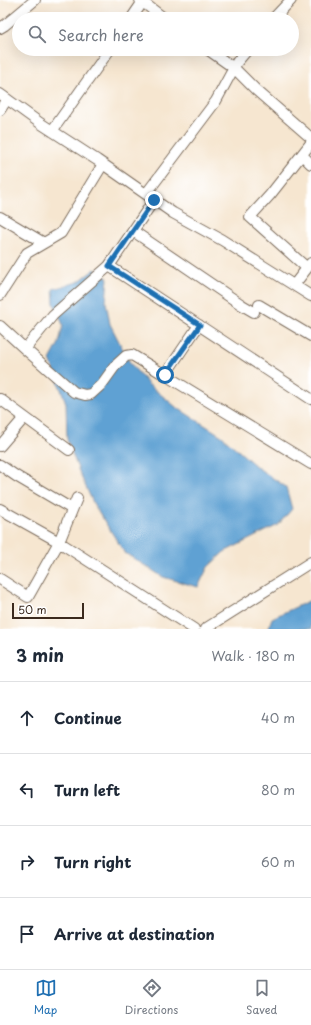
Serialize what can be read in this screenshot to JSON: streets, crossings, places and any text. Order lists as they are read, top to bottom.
{
  "scale_bar": "50 m",
  "page": {
    "search": "Search here",
    "scale": "50 m",
    "heading": ["3 min", "Walk · 180 m"],
    "list": [
      ["Continue", "40 m"],
      ["Turn left", "80 m"],
      ["Turn right", "60 m"],
      "Arrive at destination"
    ],
    "nav": ["Map", "Directions", "Saved"]
  }
}
